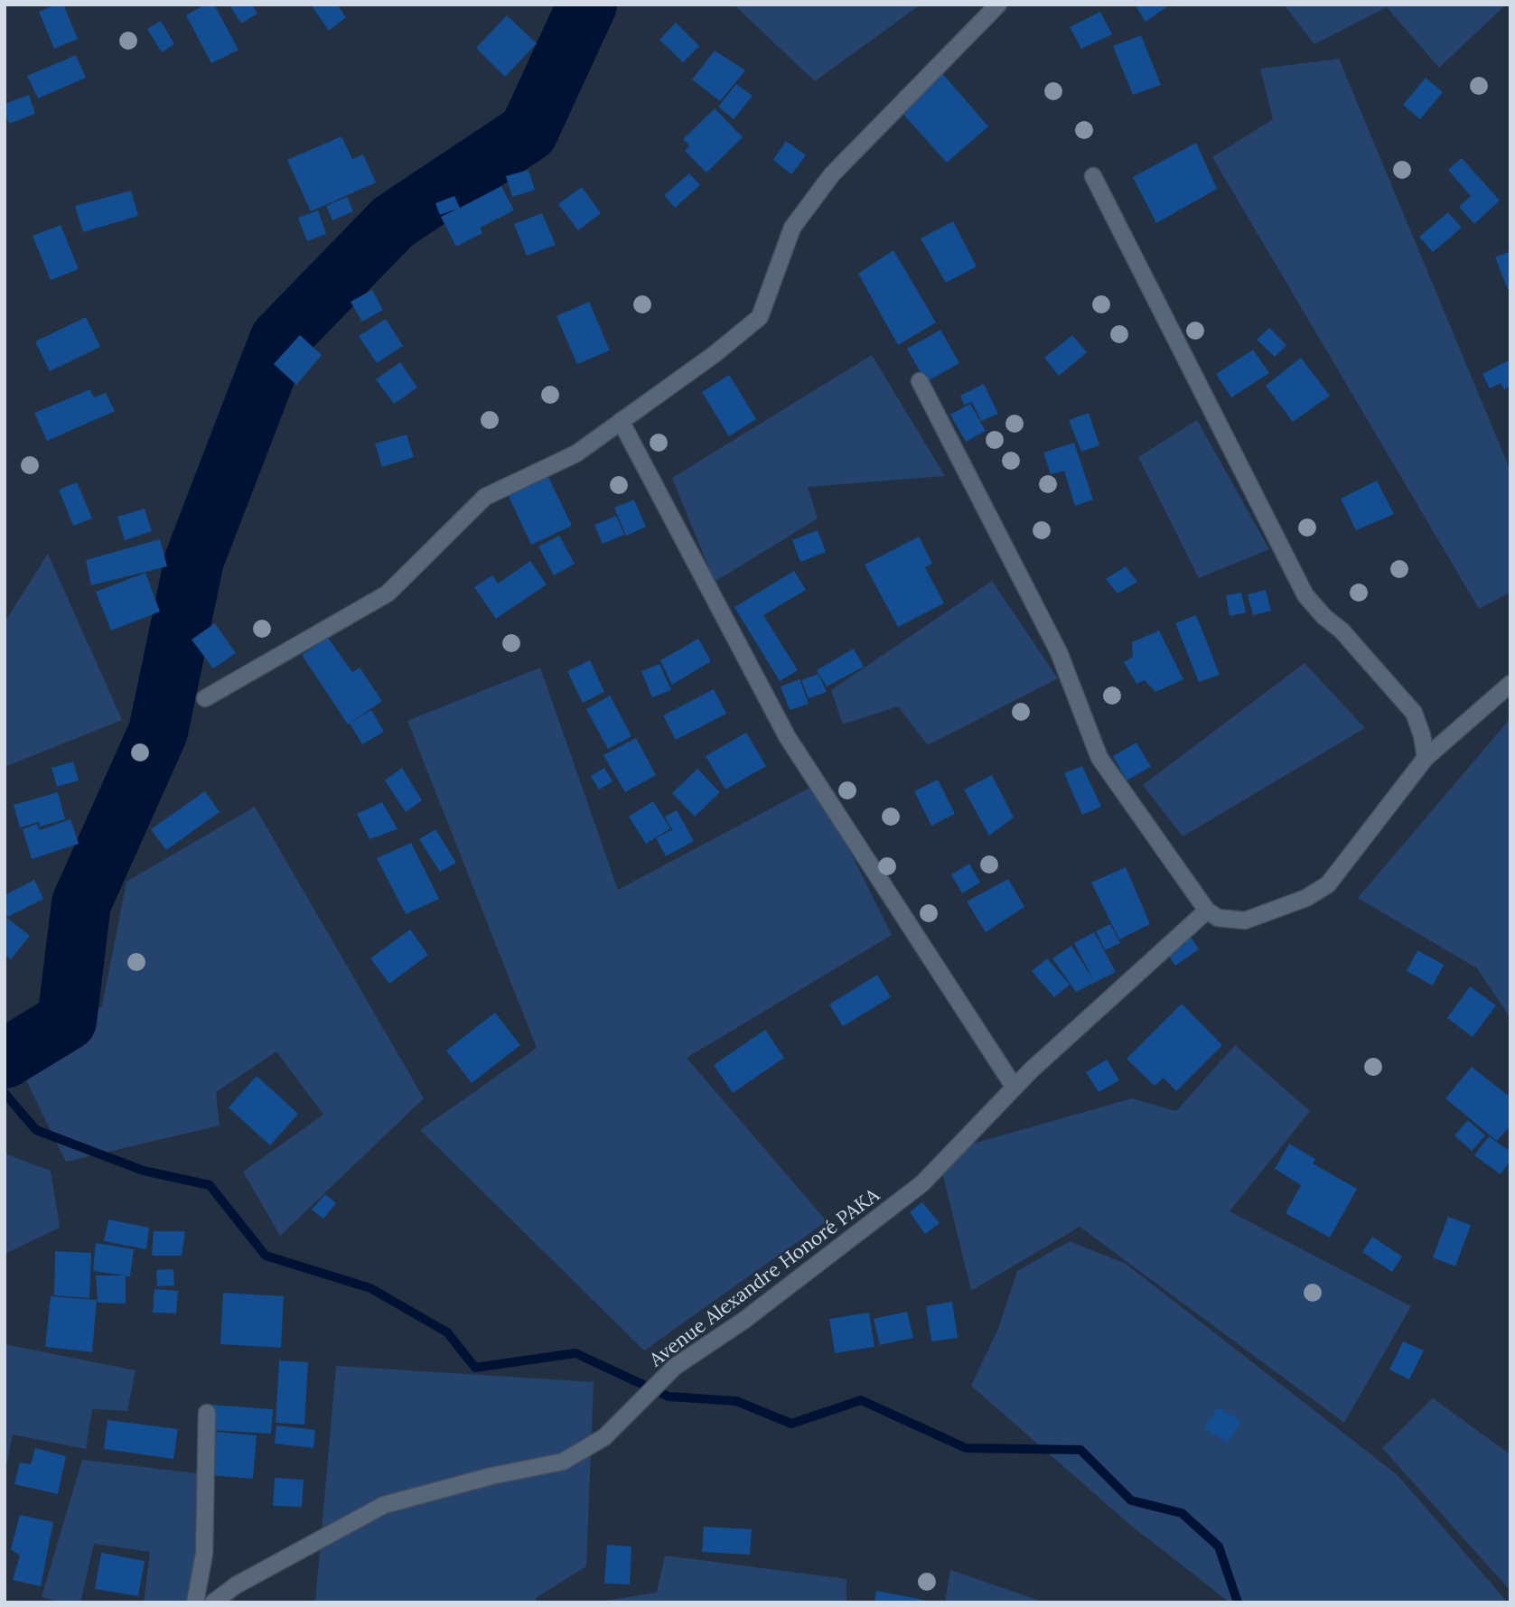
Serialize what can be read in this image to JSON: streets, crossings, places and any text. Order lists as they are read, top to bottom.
{
  "streets": {
    "street": ["Avenue Alexandre Honoré PAKA"]
  }
}
